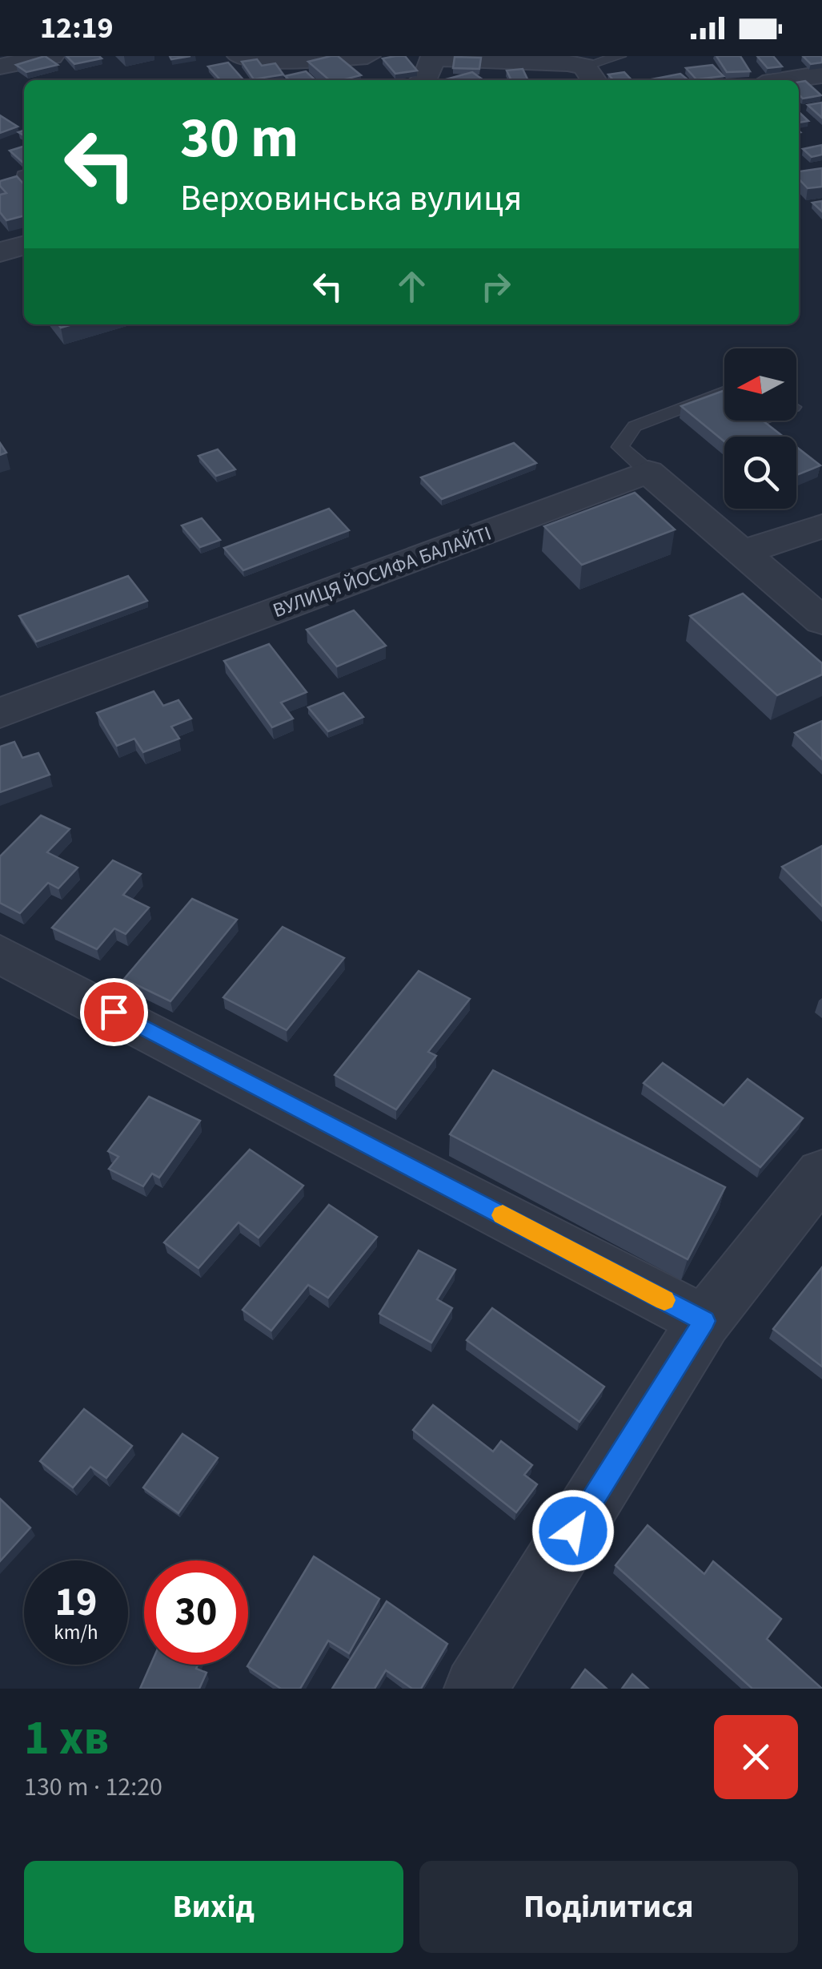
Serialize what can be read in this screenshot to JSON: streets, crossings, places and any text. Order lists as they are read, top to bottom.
{
  "streets": {
    "street": ["ВУЛИЦЯ ЙОСИФА БАЛАЙТІ"]
  },
  "north": "left",
  "page": {
    "status": "12:19",
    "turn": ["30 m", "Верховинська вулиця"],
    "speed": "19 km/h",
    "limit": "30",
    "heading": ["1 хв", "130 m · 12:20"],
    "buttons": ["Вихід", "Поділитися"]
  }
}
